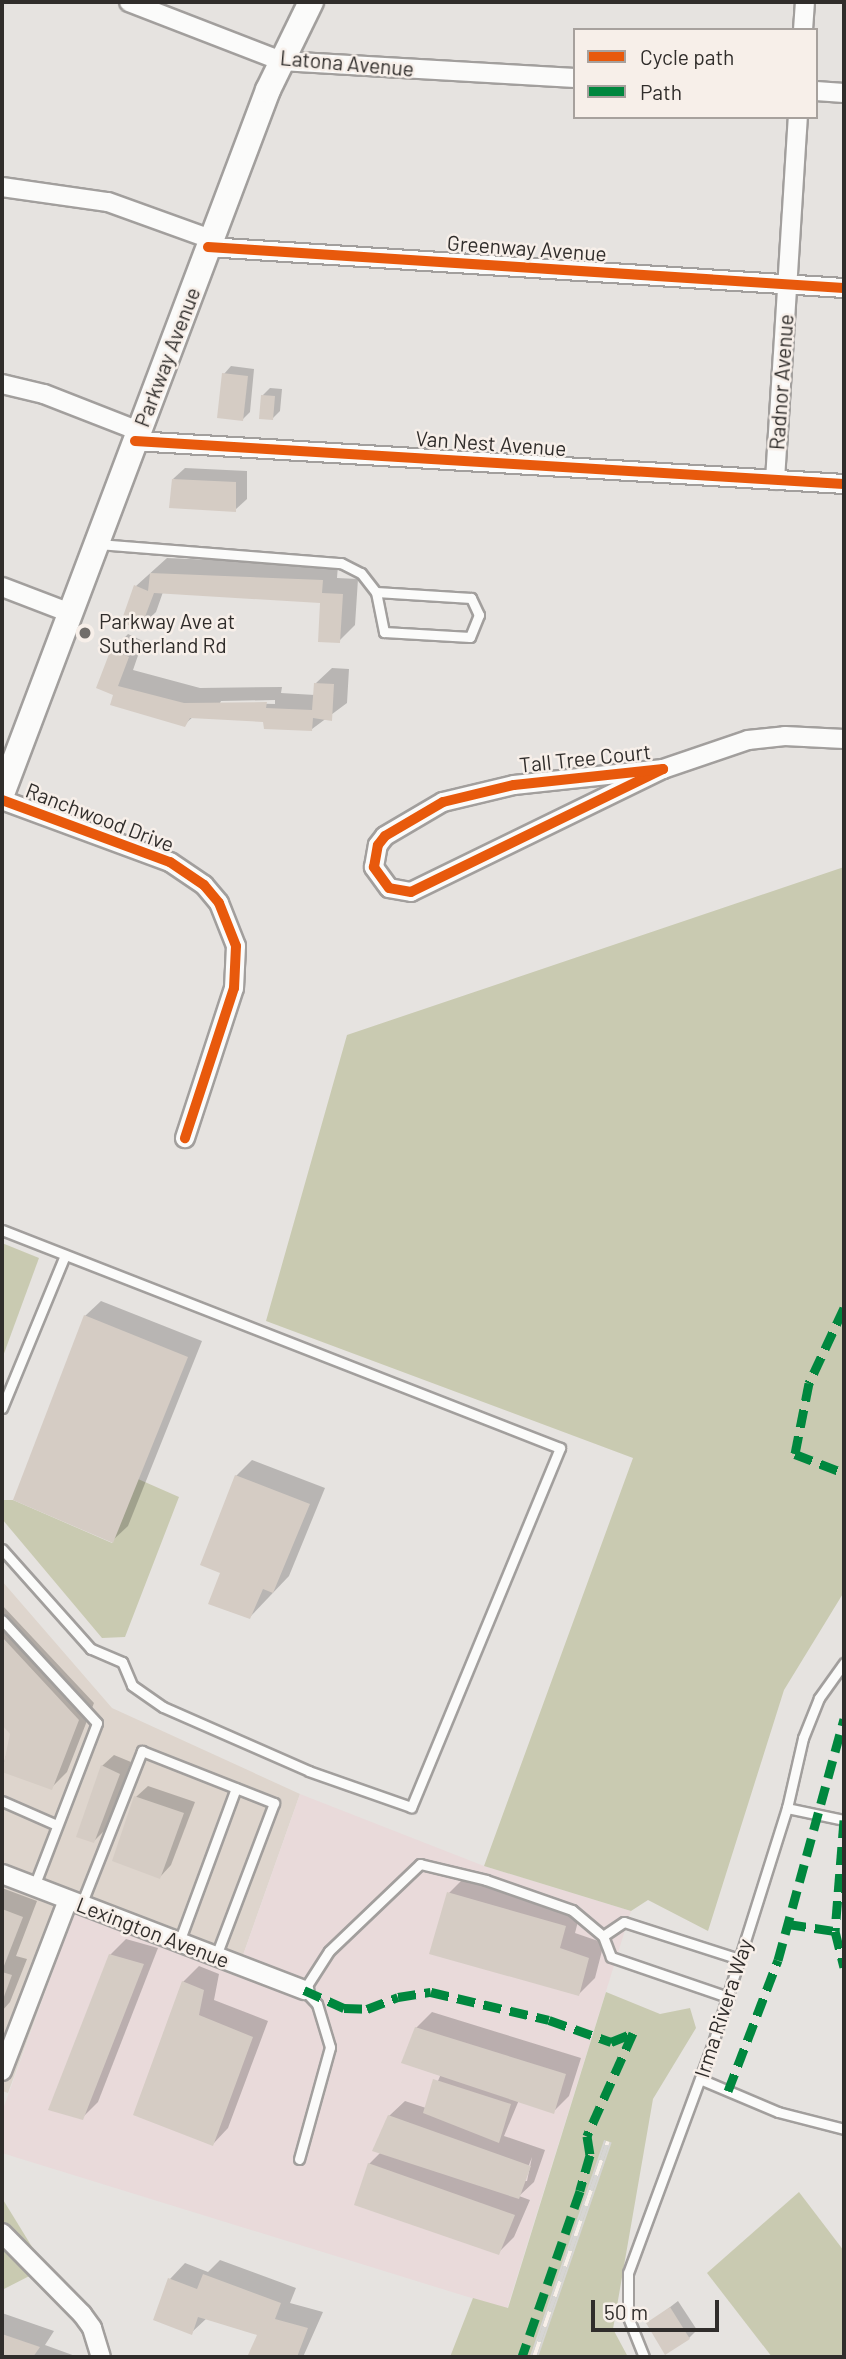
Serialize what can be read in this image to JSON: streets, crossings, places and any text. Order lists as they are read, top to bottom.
{
  "streets": {
    "main road": ["Parkway Avenue"],
    "street": [
      "Latona Avenue",
      "Greenway Avenue",
      "Radnor Avenue",
      "Van Nest Avenue",
      "Tall Tree Court",
      "Ranchwood Drive",
      "Lexington Avenue"
    ],
    "lane": ["Irma Rivera Way"]
  },
  "crossings": [
    ["Latona Avenue", "Parkway Avenue"],
    ["Greenway Avenue", "Parkway Avenue"],
    ["Greenway Avenue", "Radnor Avenue"],
    ["Parkway Avenue", "Van Nest Avenue"],
    ["Radnor Avenue", "Van Nest Avenue"]
  ],
  "places": ["Parkway Ave at Sutherland Rd"],
  "legend": ["Cycle path", "Path"],
  "scale_bar": "50 m"
}
